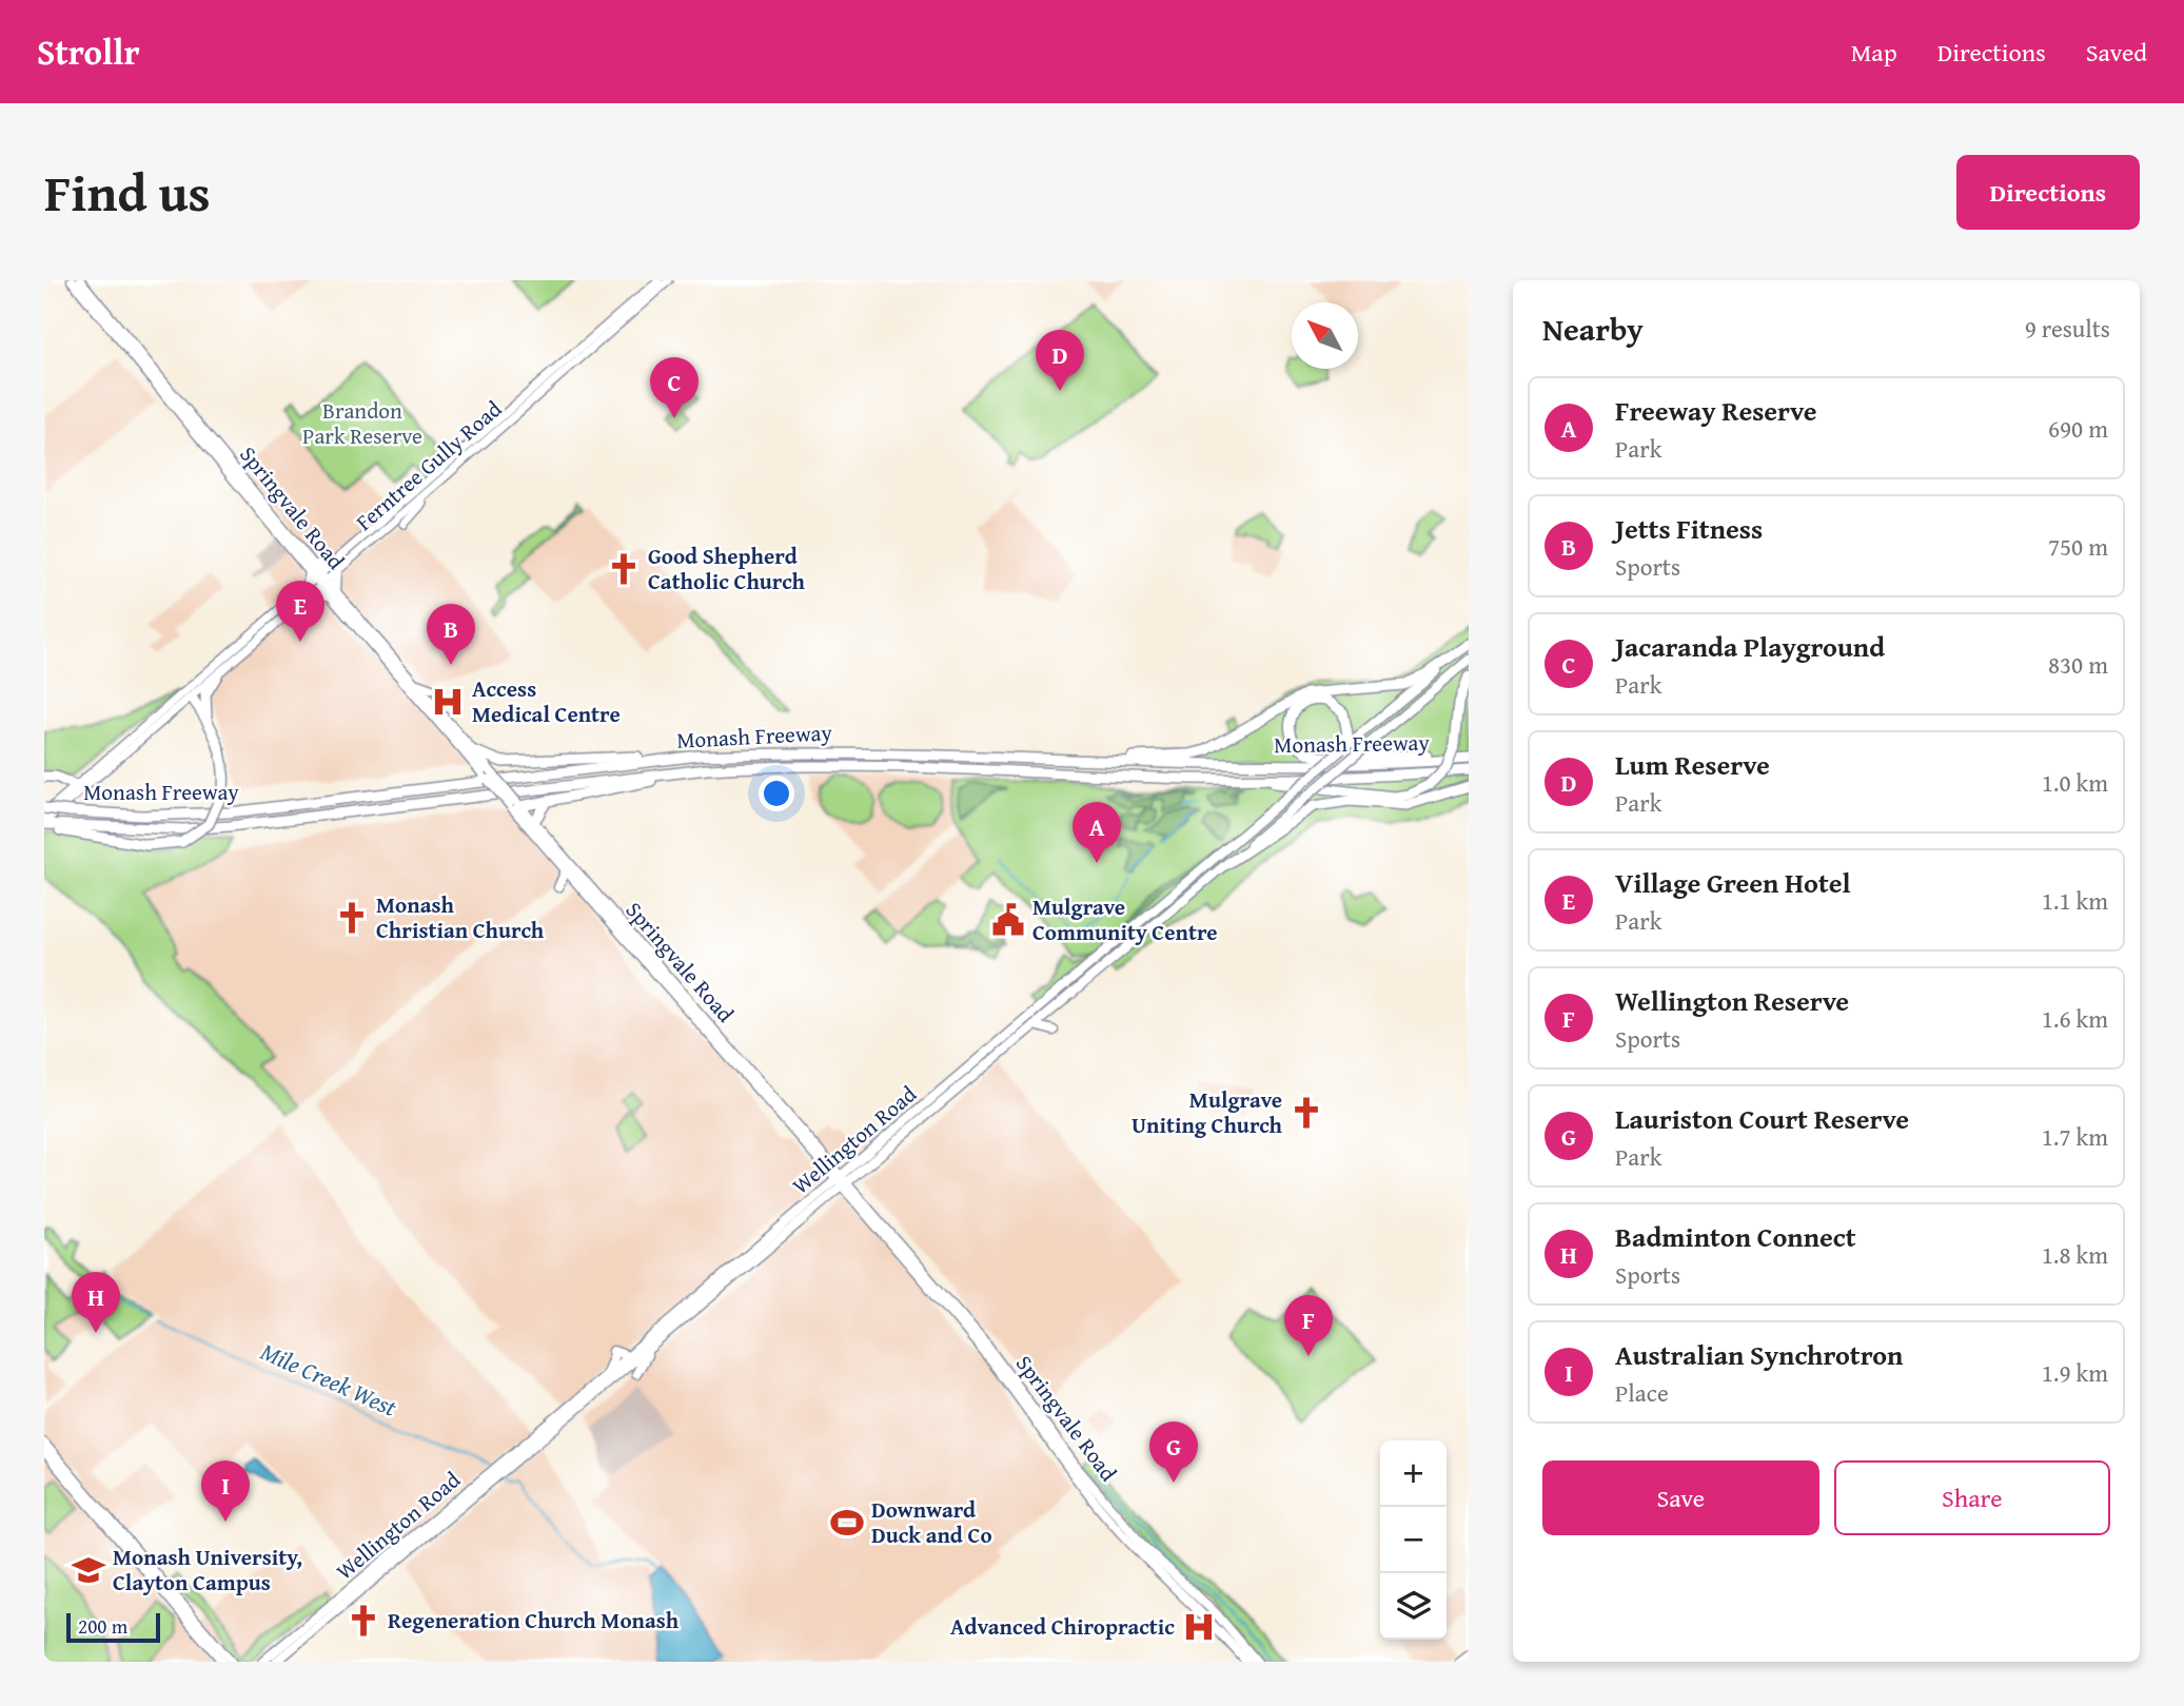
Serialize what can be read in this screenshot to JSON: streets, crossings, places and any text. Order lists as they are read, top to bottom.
{
  "streets": {
    "highway": ["Springvale Road", "Monash Freeway", "Wellington Road"],
    "main road": ["Ferntree Gully Road"]
  },
  "crossings": [
    ["Ferntree Gully Road", "Springvale Road"],
    ["Ferntree Gully Road", "Monash Freeway"],
    ["Springvale Road", "Wellington Road"]
  ],
  "water": ["Mile Creek West"],
  "parks": ["Brandon Park Reserve"],
  "places": {
    "church": [
      "Good Shepherd Catholic Church",
      "Monash Christian Church",
      "Mulgrave Uniting Church",
      "Regeneration Church Monash"
    ],
    "hospital": ["Access Medical Centre", "Advanced Chiropractic"],
    "public building": ["Mulgrave Community Centre"],
    "sports": ["Downward Duck and Co"],
    "school or university": ["Monash University, Clayton Campus"]
  },
  "scale_bar": "200 m",
  "north": "top left",
  "page": {
    "header": "Strollr",
    "nav": ["Map", "Directions", "Saved"],
    "title": "Find us",
    "buttons": [
      "Directions",
      ["Save", "Share"]
    ],
    "heading": ["Nearby", "9 results"],
    "pins": [
      "D",
      "C",
      "E",
      "B",
      "A",
      "H",
      "F",
      "G",
      "I"
    ],
    "list": [
      {
        "mark": "A",
        "name": "Freeway Reserve",
        "note": "Park",
        "value": "690 m"
      },
      {
        "mark": "B",
        "name": "Jetts Fitness",
        "note": "Sports",
        "value": "750 m"
      },
      {
        "mark": "C",
        "name": "Jacaranda Playground",
        "note": "Park",
        "value": "830 m"
      },
      {
        "mark": "D",
        "name": "Lum Reserve",
        "note": "Park",
        "value": "1.0 km"
      },
      {
        "mark": "E",
        "name": "Village Green Hotel",
        "note": "Park",
        "value": "1.1 km"
      },
      {
        "mark": "F",
        "name": "Wellington Reserve",
        "note": "Sports",
        "value": "1.6 km"
      },
      {
        "mark": "G",
        "name": "Lauriston Court Reserve",
        "note": "Park",
        "value": "1.7 km"
      },
      {
        "mark": "H",
        "name": "Badminton Connect",
        "note": "Sports",
        "value": "1.8 km"
      },
      {
        "mark": "I",
        "name": "Australian Synchrotron",
        "note": "Place",
        "value": "1.9 km"
      }
    ],
    "map_buttons": ["+", "−"],
    "scale": "200 m"
  }
}
